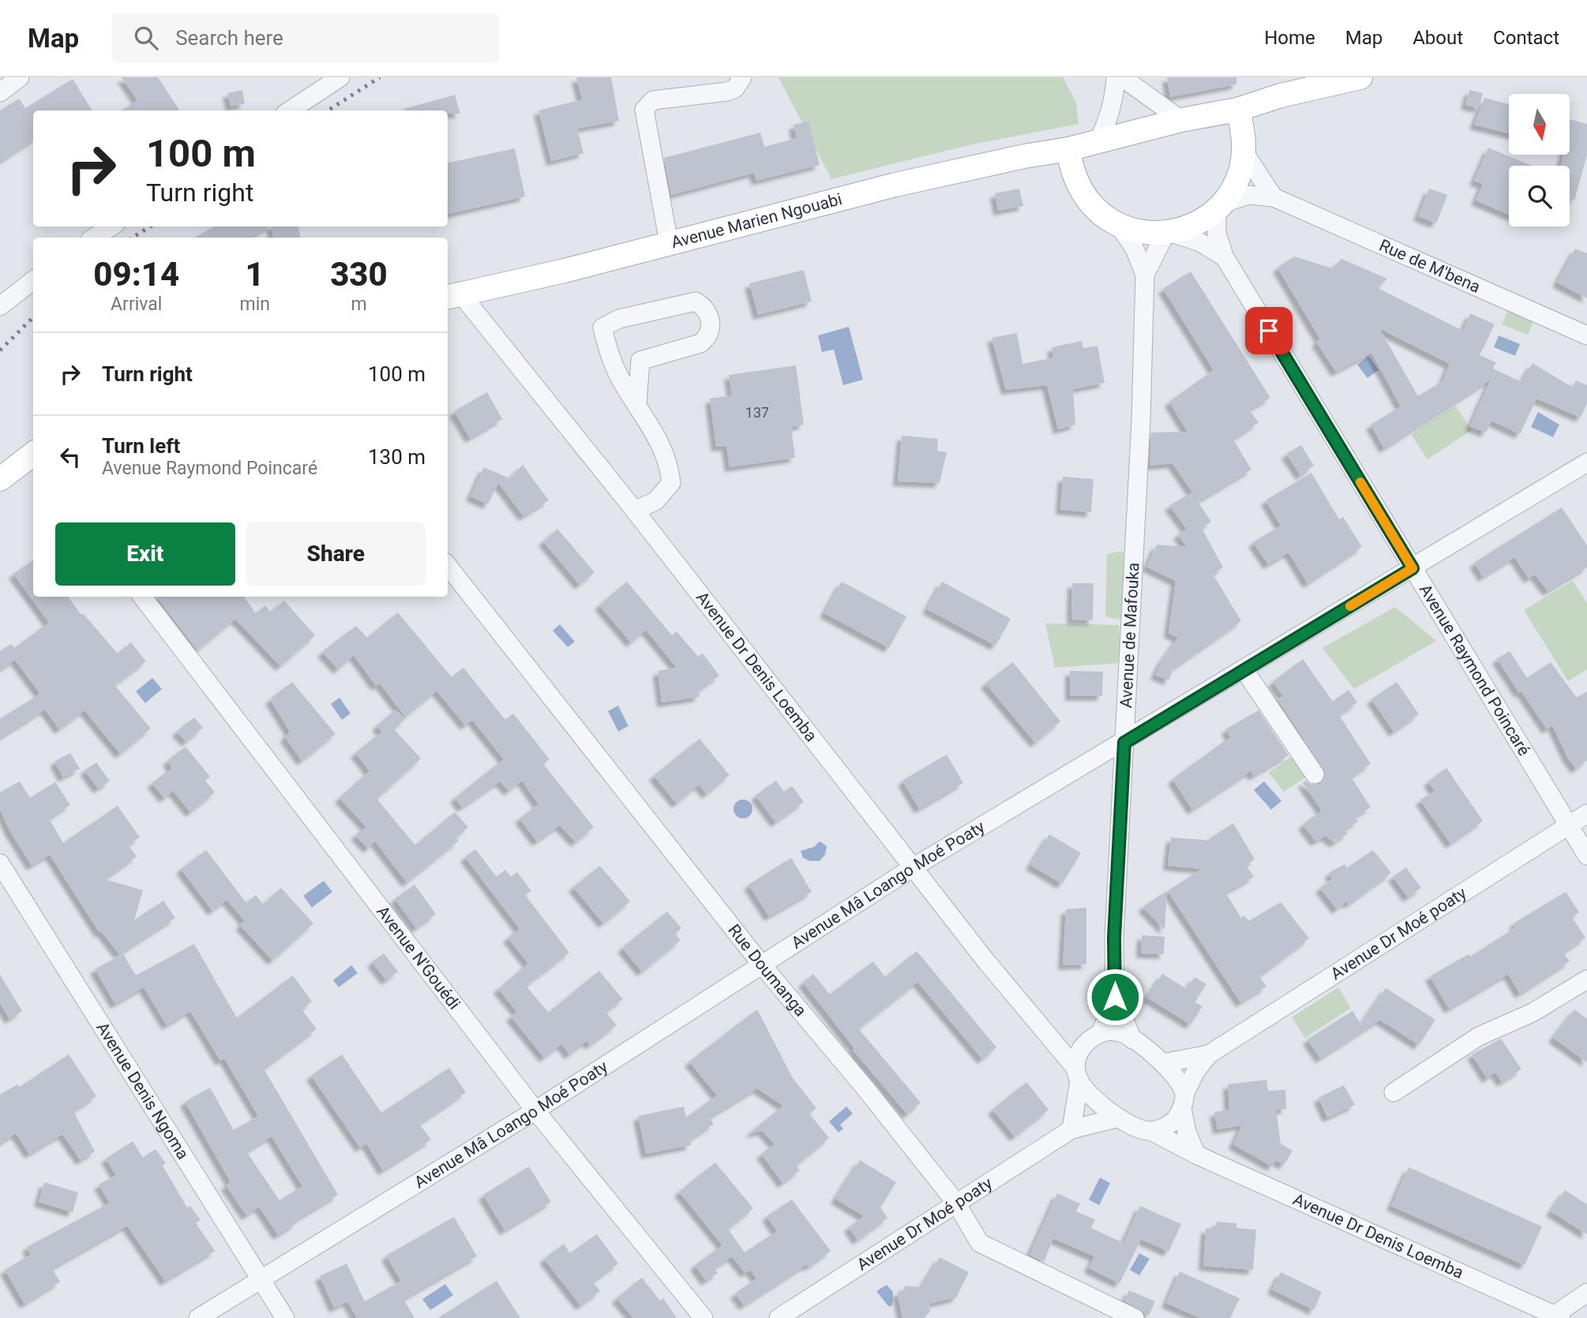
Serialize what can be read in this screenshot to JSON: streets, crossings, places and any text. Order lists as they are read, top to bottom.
{
  "streets": {
    "main road": ["Avenue Marien Ngouabi"],
    "street": [
      "Rue de M'bena",
      "Avenue de Mafouka",
      "Avenue Dr Denis Loemba",
      "Avenue Raymond Poincaré",
      "Avenue Mâ Loango Moé Poaty",
      "Avenue Dr Moé poaty",
      "Avenue N'Gouédi",
      "Rue Doumanga",
      "Avenue Denis Ngoma"
    ]
  },
  "crossings": [
    ["Avenue Marien Ngouabi", "Avenue Dr Denis Loemba"],
    ["Avenue de Mafouka", "Avenue Dr Denis Loemba"],
    ["Avenue de Mafouka", "Avenue Mâ Loango Moé Poaty"],
    ["Avenue de Mafouka", "Avenue Dr Moé poaty"],
    ["Avenue Dr Denis Loemba", "Avenue Mâ Loango Moé Poaty"],
    ["Avenue Dr Denis Loemba", "Avenue Dr Moé poaty"],
    ["Avenue Raymond Poincaré", "Avenue Mâ Loango Moé Poaty"],
    ["Avenue Raymond Poincaré", "Avenue Dr Moé poaty"],
    ["Avenue Mâ Loango Moé Poaty", "Avenue N'Gouédi"],
    ["Avenue Mâ Loango Moé Poaty", "Rue Doumanga"],
    ["Avenue Mâ Loango Moé Poaty", "Avenue Denis Ngoma"],
    ["Avenue Dr Moé poaty", "Rue Doumanga"]
  ],
  "house_numbers": ["137"],
  "north": "bottom",
  "page": {
    "header": "Map",
    "search": "Search here",
    "nav": [
      "Home",
      "Map",
      "About",
      "Contact"
    ],
    "turn": ["100 m", "Turn right"],
    "eta": [
      "09:14",
      "Arrival",
      "1",
      "min",
      "330",
      "m"
    ],
    "list": [
      {
        "name": "Turn right",
        "value": "100 m"
      },
      {
        "name": "Turn left",
        "note": "Avenue Raymond Poincaré",
        "value": "130 m"
      }
    ],
    "buttons": ["Exit", "Share"]
  }
}
